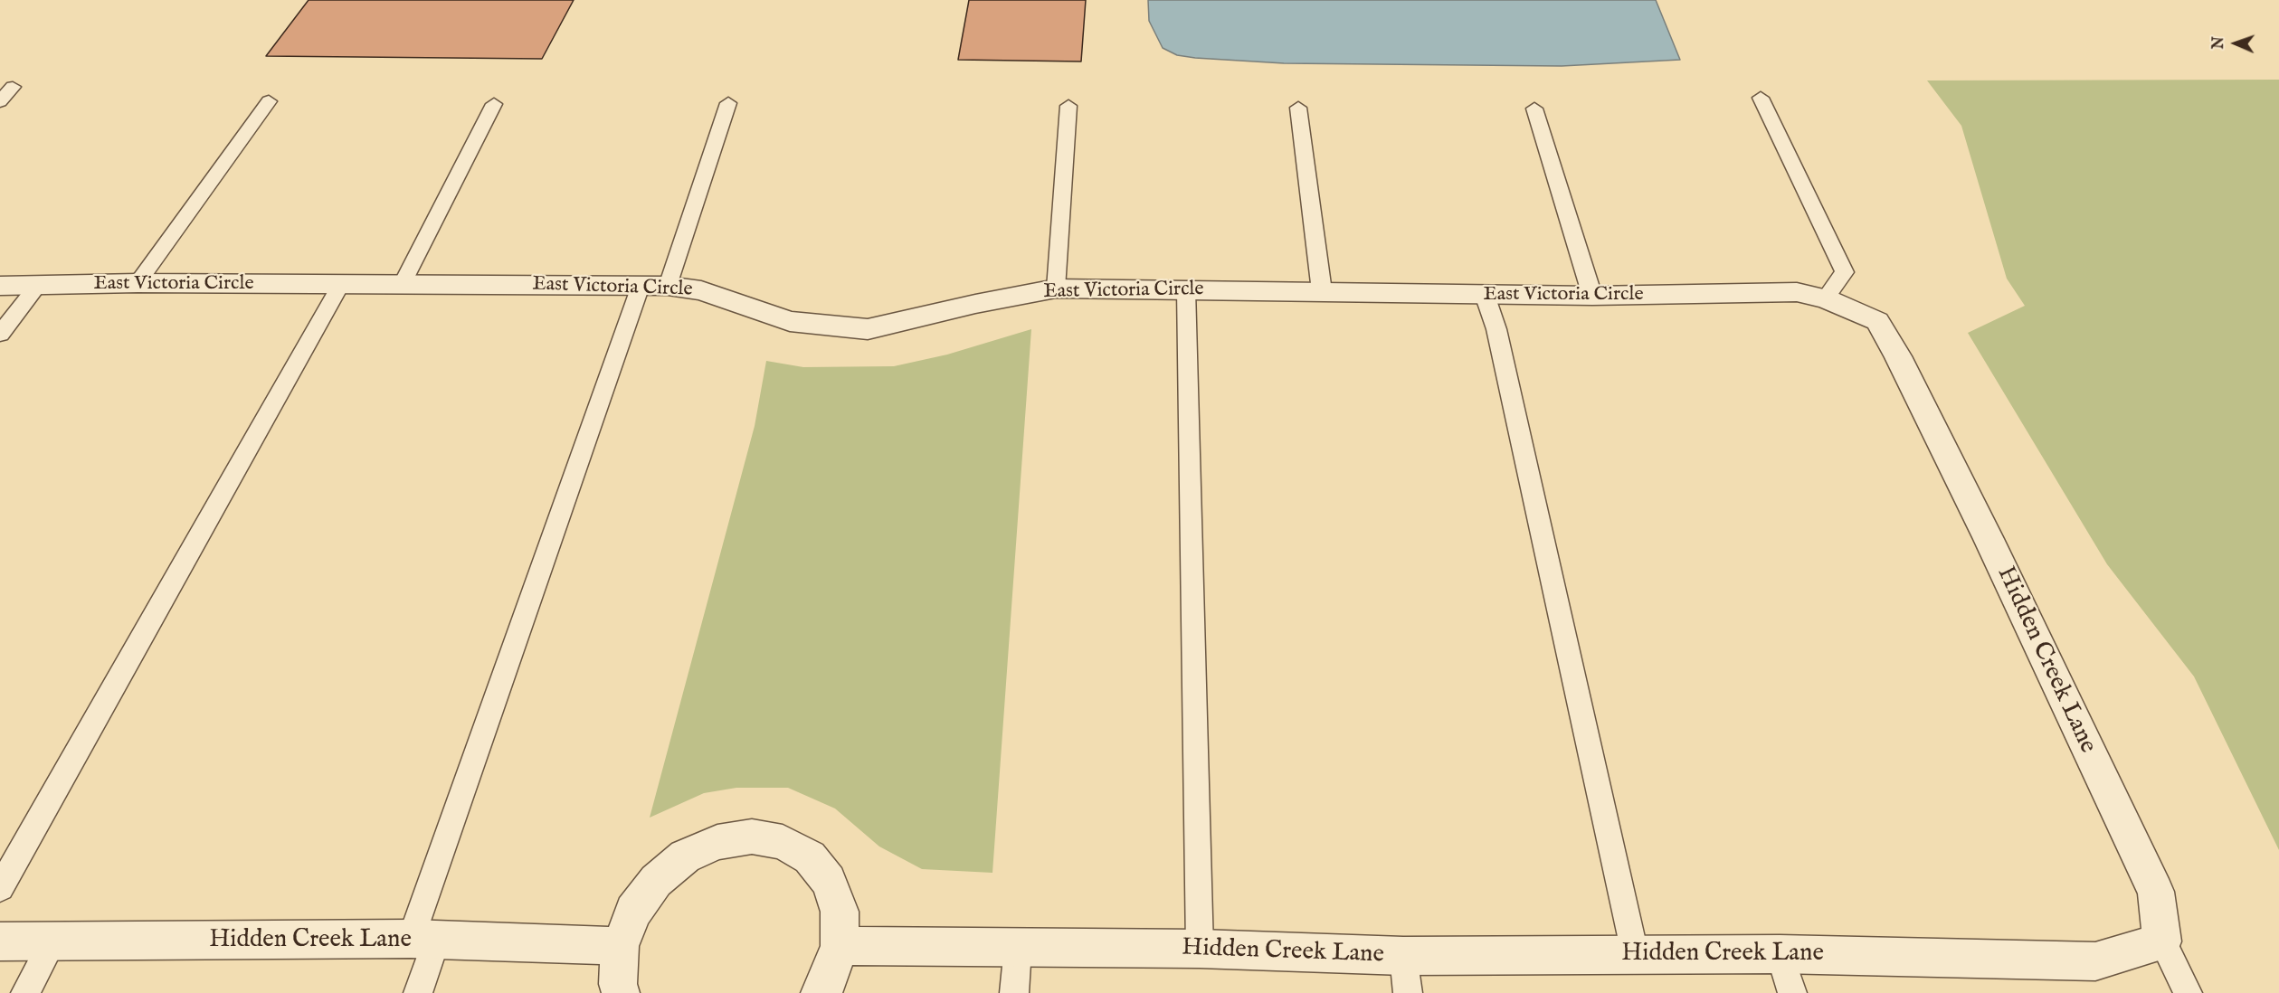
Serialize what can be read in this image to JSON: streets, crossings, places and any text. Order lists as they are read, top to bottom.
{
  "streets": {
    "street": ["East Victoria Circle", "Hidden Creek Lane"]
  },
  "crossings": [
    ["East Victoria Circle", "Hidden Creek Lane"]
  ],
  "north": "left"
}
